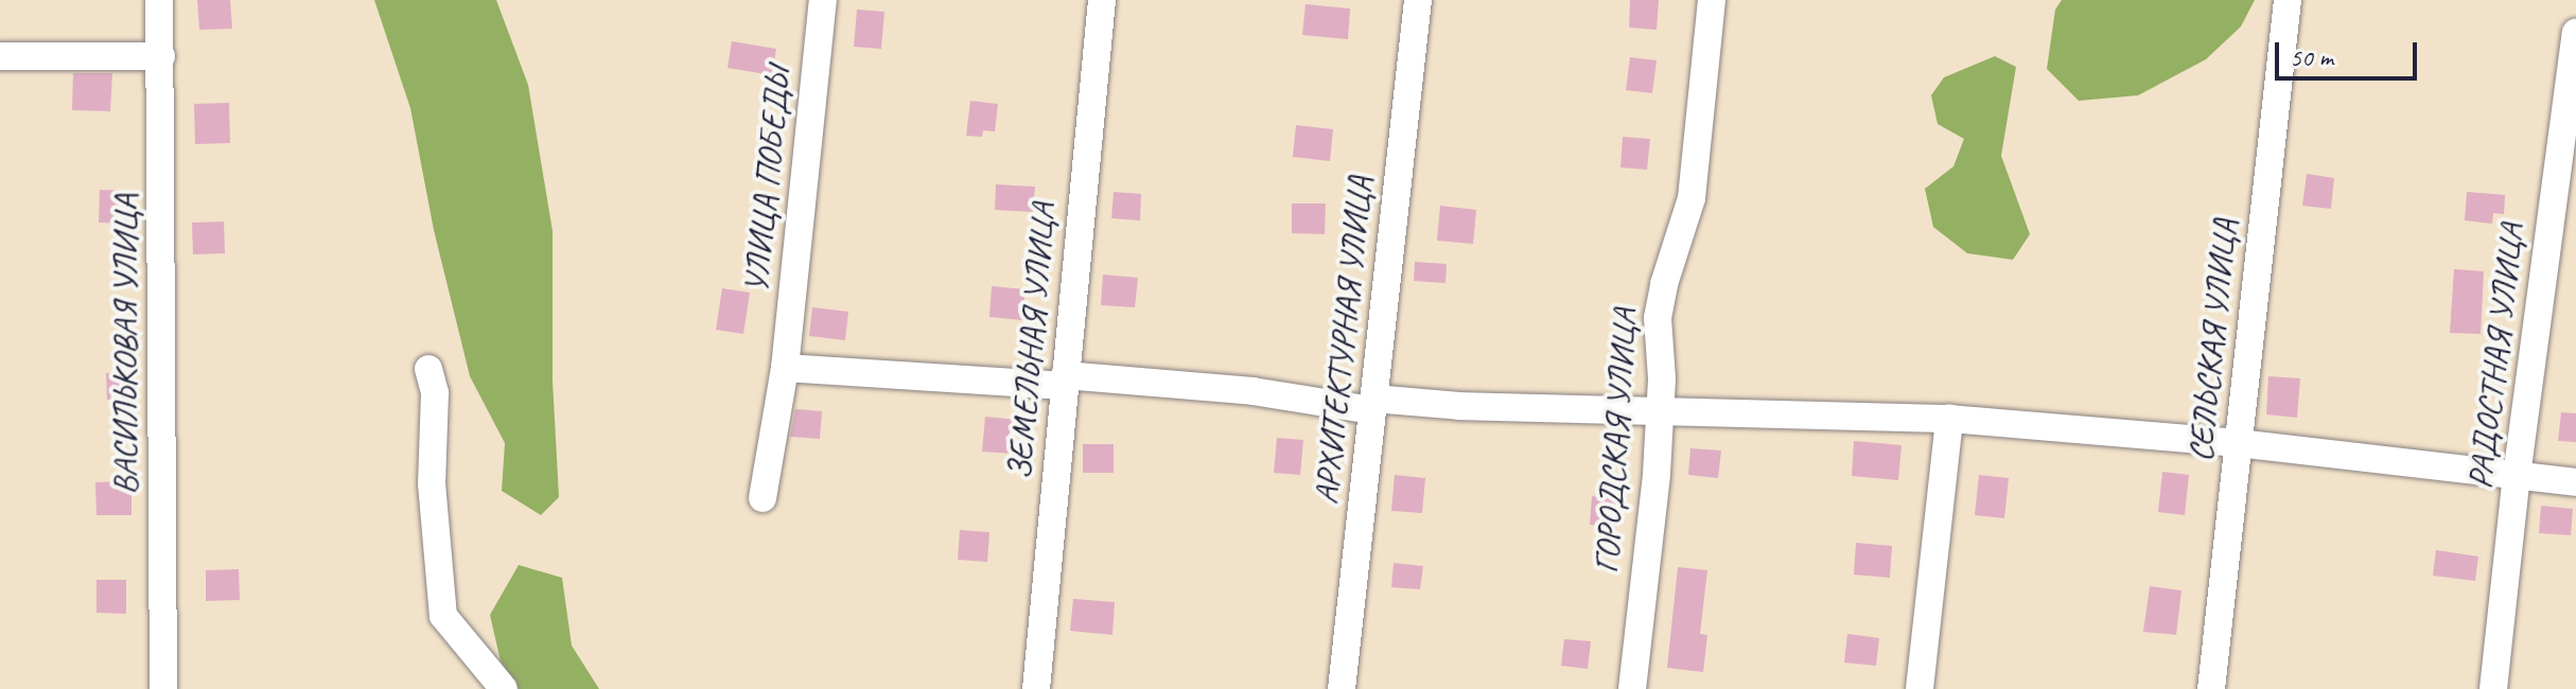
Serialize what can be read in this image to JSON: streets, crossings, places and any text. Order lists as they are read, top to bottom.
{
  "streets": {
    "street": [
      "УЛИЦА ПОБЕДЫ",
      "АРХИТЕКТУРНАЯ УЛИЦА",
      "СЕЛЬСКАЯ УЛИЦА",
      "ЗЕМЕЛЬНАЯ УЛИЦА",
      "ВАСИЛЬКОВАЯ УЛИЦА",
      "РАДОСТНАЯ УЛИЦА",
      "ГОРОДСКАЯ УЛИЦА"
    ]
  },
  "scale_bar": "50 m"
}
